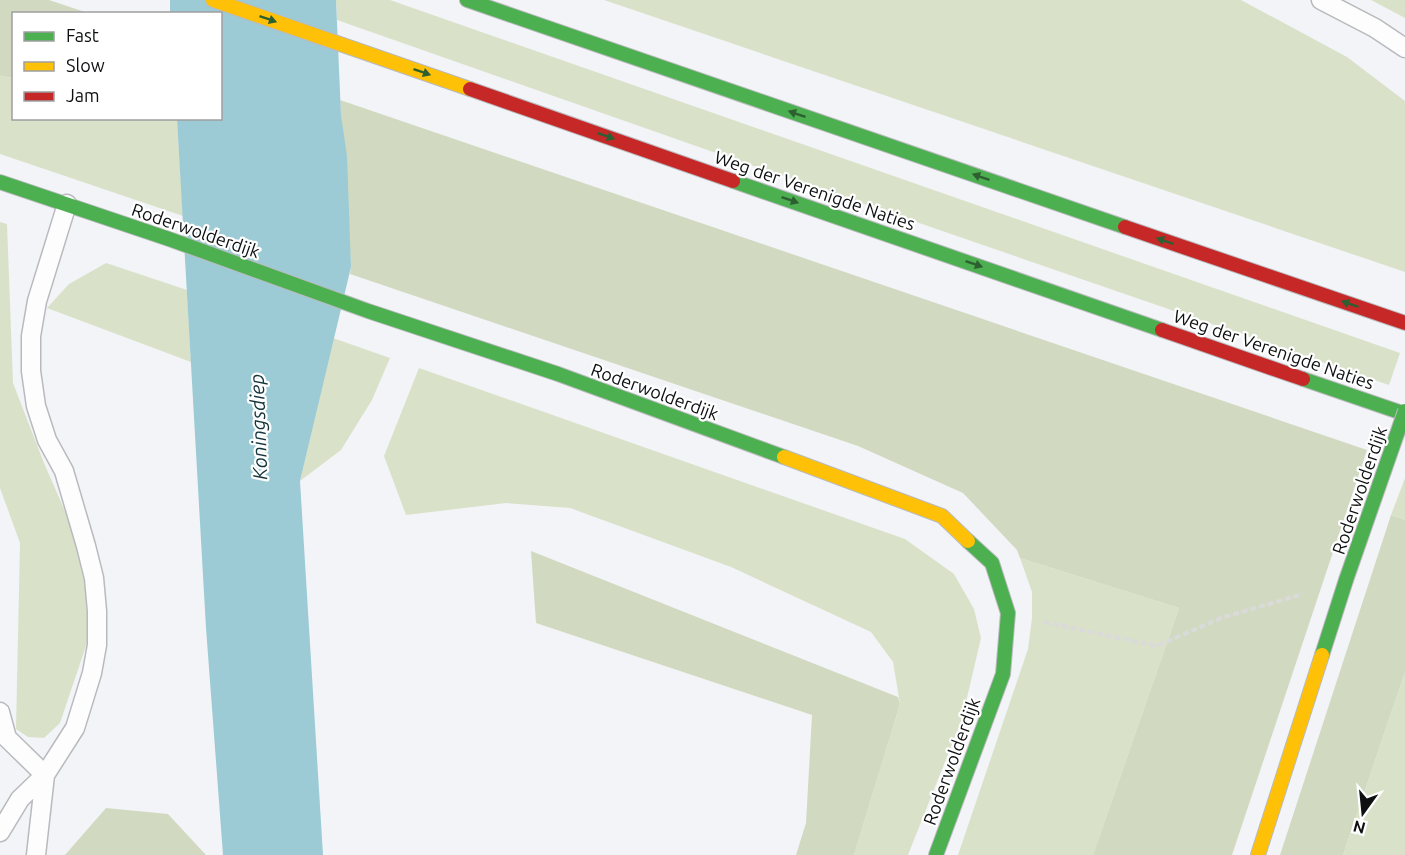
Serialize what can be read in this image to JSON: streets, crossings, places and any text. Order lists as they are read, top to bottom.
{
  "streets": {
    "main road": ["Weg der Verenigde Naties", "Roderwolderdijk"]
  },
  "crossings": [
    ["Weg der Verenigde Naties", "Roderwolderdijk"]
  ],
  "water": ["Koningsdiep"],
  "legend": ["Fast", "Slow", "Jam"],
  "north": "bottom"
}
